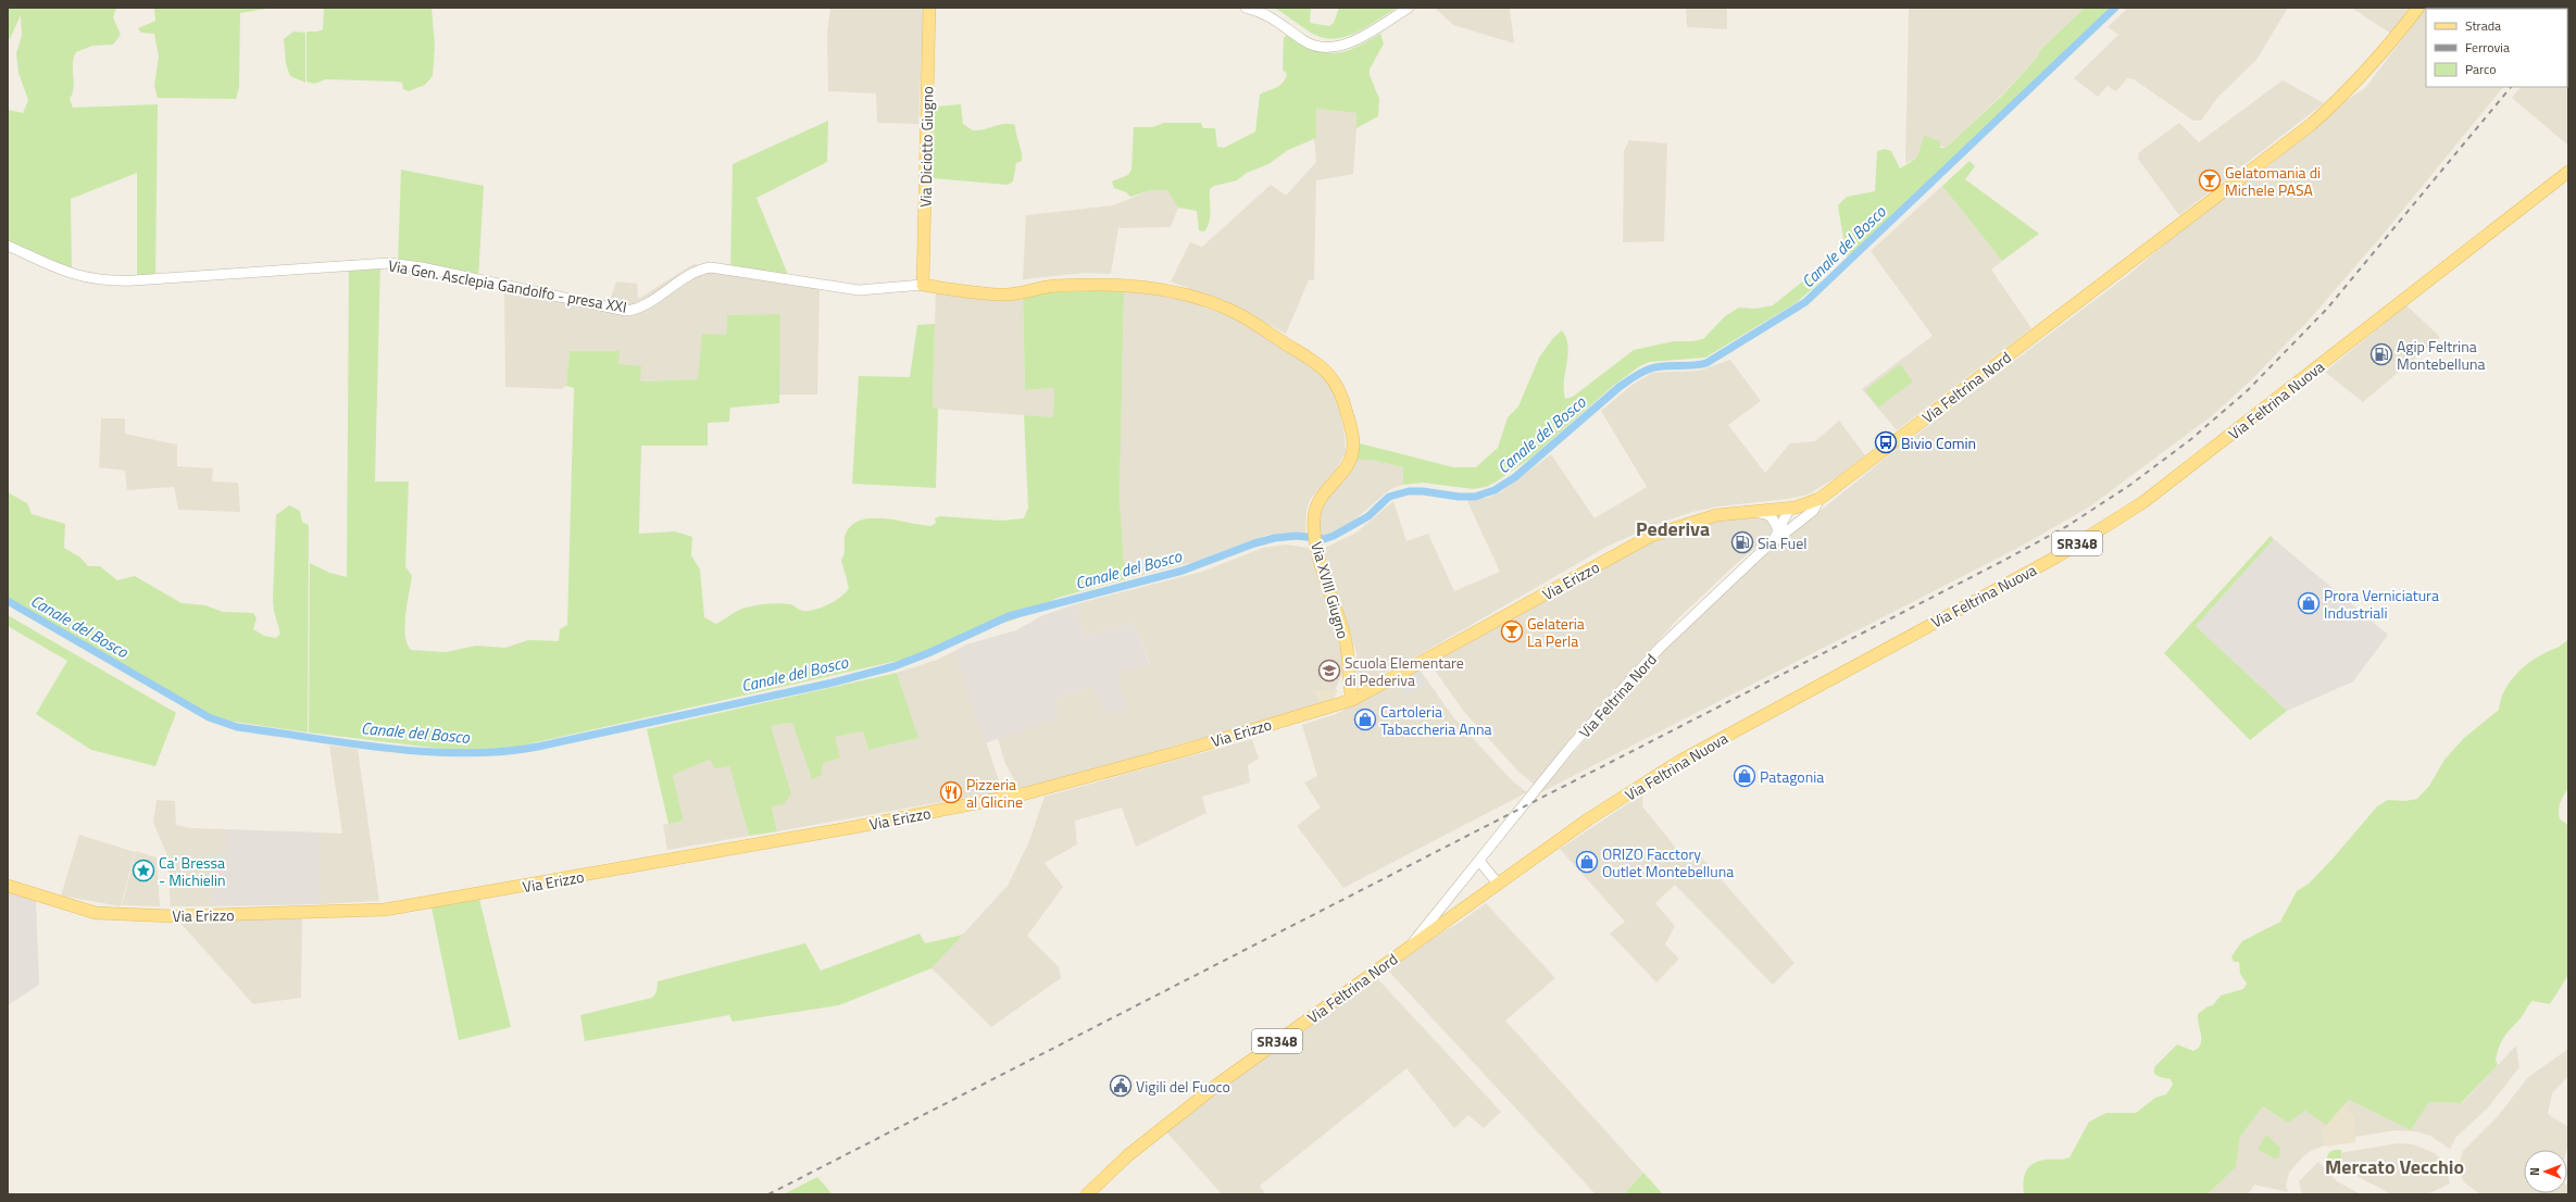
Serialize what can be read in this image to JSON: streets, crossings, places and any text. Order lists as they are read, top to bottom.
{
  "streets": {
    "main road": [
      "Via Diciotto Giugno",
      "Via Feltrina Nord",
      "Via Feltrina Nuova",
      "SR348",
      "Via Erizzo",
      "Via XVIII Giugno"
    ],
    "street": ["Via Gen. Asclepia Gandolfo - presa XXI"]
  },
  "crossings": [
    ["Via Diciotto Giugno", "Via Gen. Asclepia Gandolfo - presa XXI"],
    ["Via Diciotto Giugno", "Via XVIII Giugno"],
    ["Via Gen. Asclepia Gandolfo - presa XXI", "Via XVIII Giugno"],
    ["Via Feltrina Nord", "Via Feltrina Nuova"],
    ["Via Feltrina Nord", "Via Erizzo"],
    ["Via Erizzo", "Via XVIII Giugno"]
  ],
  "districts": ["Pederiva", "Mercato Vecchio"],
  "water": ["Canale del Bosco"],
  "places": {
    "bar": ["Gelatomania di Michele PASA", "Gelateria La Perla"],
    "fuel station": ["Agip Feltrina Montebelluna", "Sia Fuel"],
    "bus stop": ["Bivio Comin"],
    "shop": [
      "Prora Verniciatura Industriali",
      "Cartoleria Tabaccheria Anna",
      "Patagonia",
      "ORIZO Facctory Outlet Montebelluna"
    ],
    "school or university": ["Scuola Elementare di Pederiva"],
    "restaurant": ["Pizzeria al Glicine"],
    "place": ["Ca' Bressa - Michielin"],
    "public building": ["Vigili del Fuoco"]
  },
  "legend": ["Strada", "Ferrovia", "Parco"],
  "north": "left"
}
